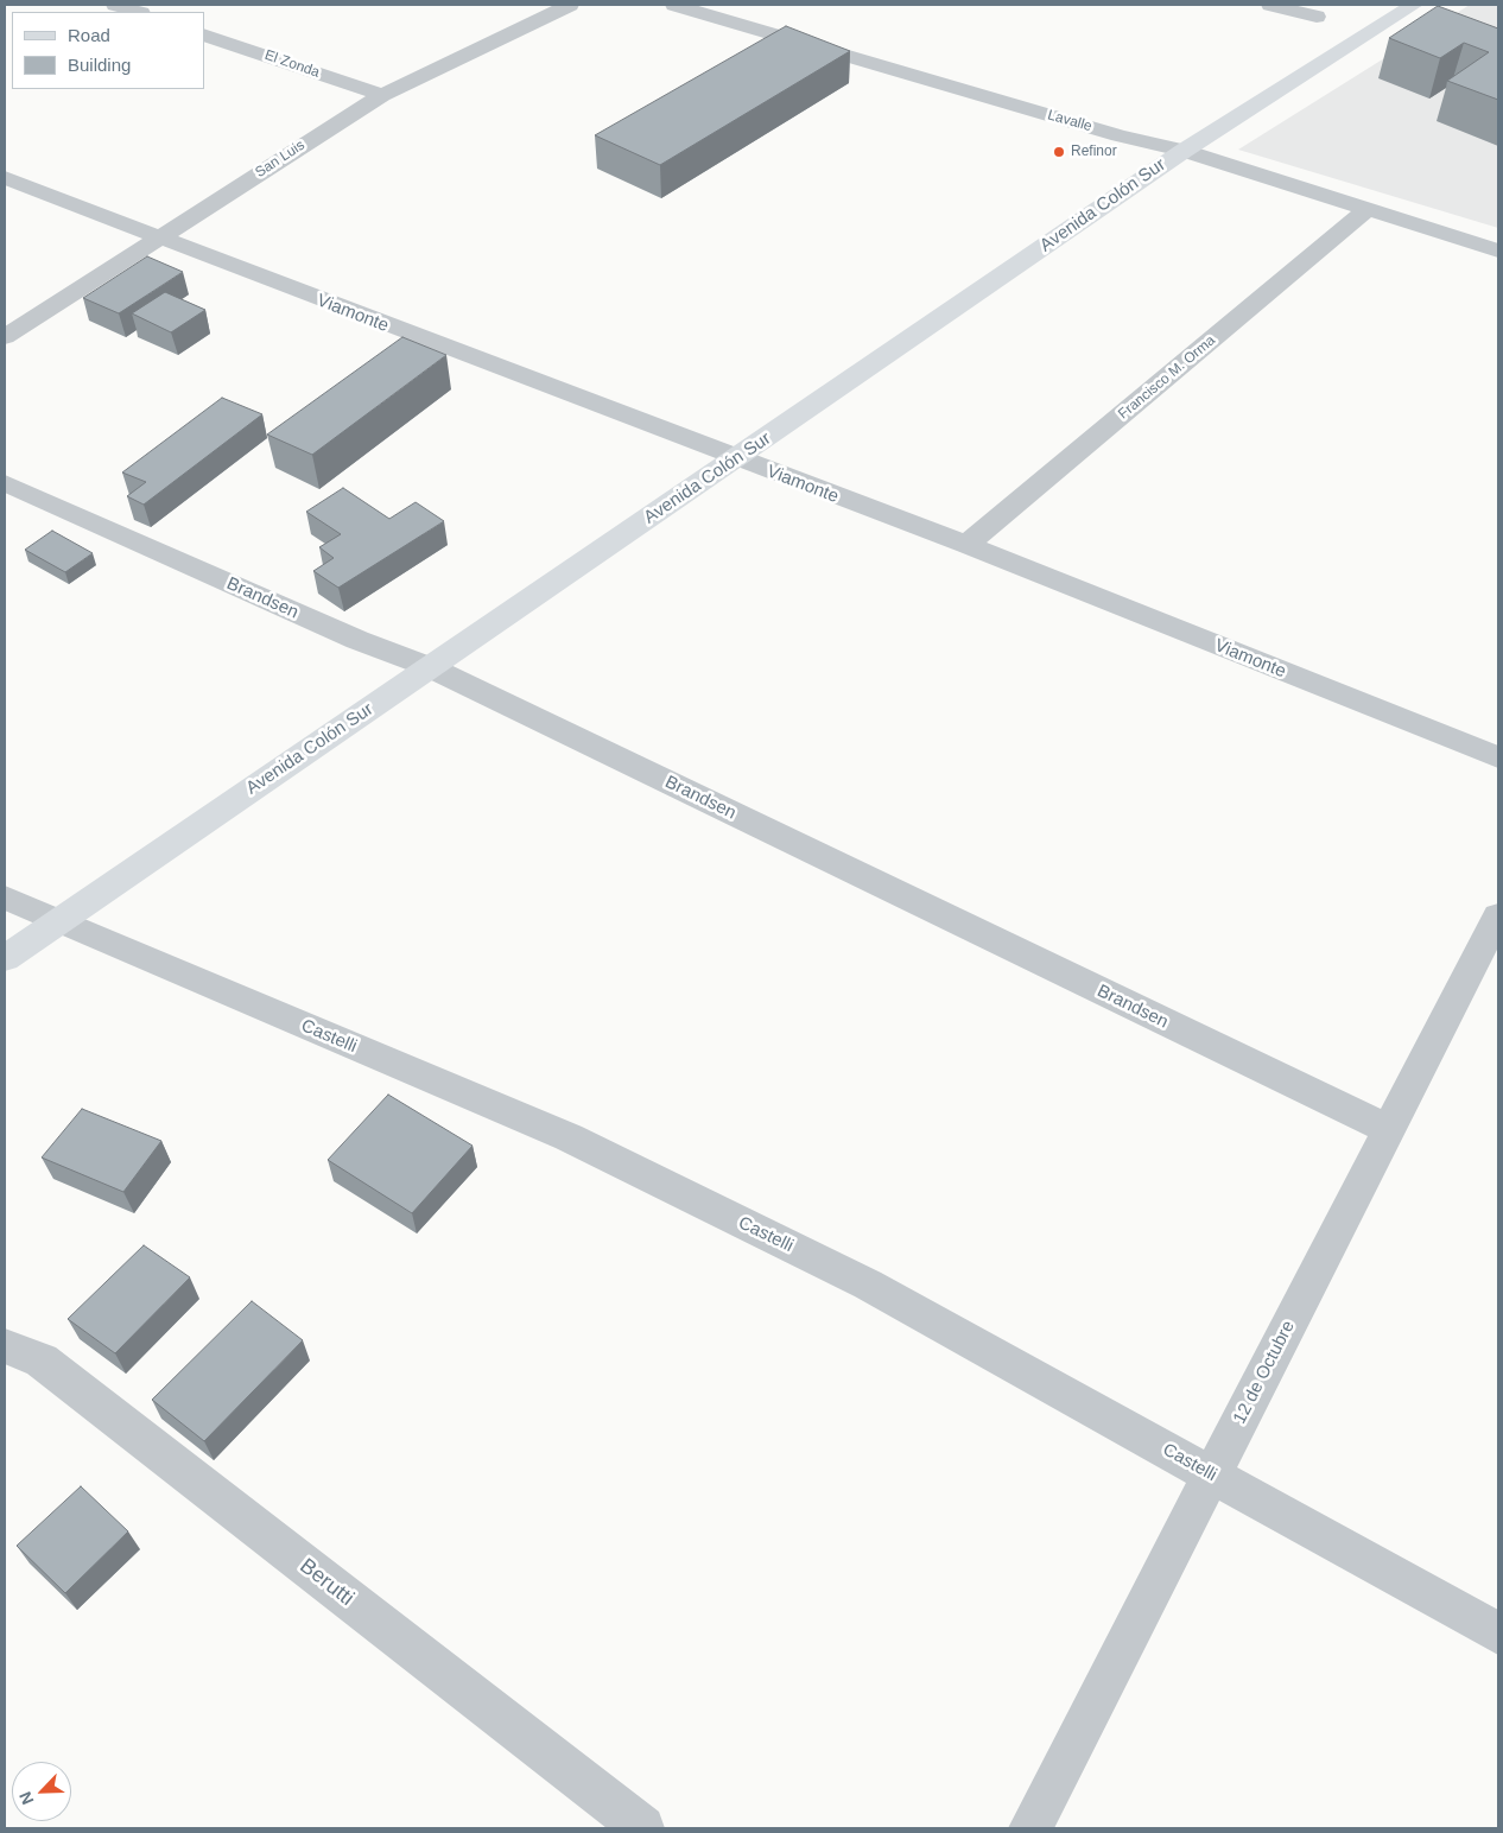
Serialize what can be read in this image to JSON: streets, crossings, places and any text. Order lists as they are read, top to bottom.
{
  "streets": {
    "main road": ["Avenida Colón Sur"],
    "street": [
      "El Zonda",
      "Lavalle",
      "San Luis",
      "Viamonte",
      "Francisco M. Orma",
      "Brandsen",
      "Castelli",
      "12 de Octubre",
      "Berutti"
    ]
  },
  "crossings": [
    ["El Zonda", "San Luis"],
    ["Lavalle", "Avenida Colón Sur"],
    ["Lavalle", "Francisco M. Orma"],
    ["San Luis", "Viamonte"],
    ["Avenida Colón Sur", "Viamonte"],
    ["Avenida Colón Sur", "Brandsen"],
    ["Avenida Colón Sur", "Castelli"],
    ["Viamonte", "Francisco M. Orma"],
    ["Brandsen", "12 de Octubre"],
    ["Castelli", "12 de Octubre"]
  ],
  "places": ["Refinor"],
  "legend": ["Road", "Building"],
  "north": "bottom left"
}
